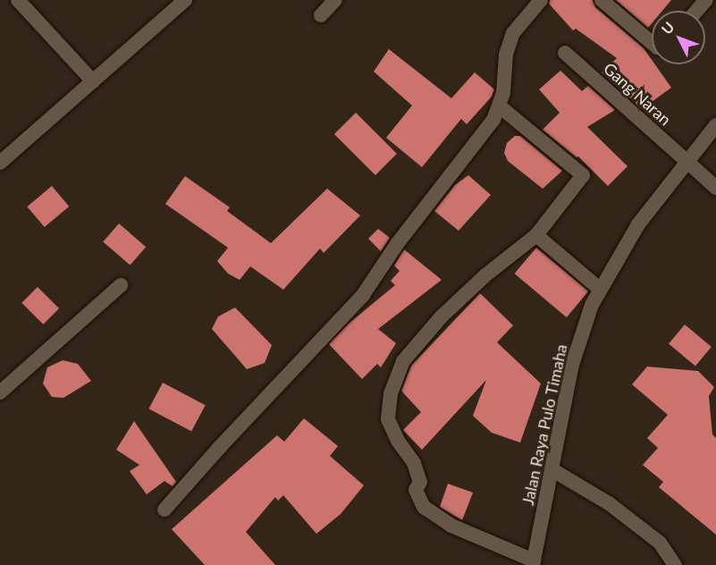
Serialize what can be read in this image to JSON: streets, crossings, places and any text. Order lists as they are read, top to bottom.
{
  "streets": {
    "street": ["Gang Naran", "Jalan Raya Pulo Timaha"]
  },
  "crossings": [
    ["Gang Naran", "Jalan Raya Pulo Timaha"]
  ],
  "north": "top left"
}
